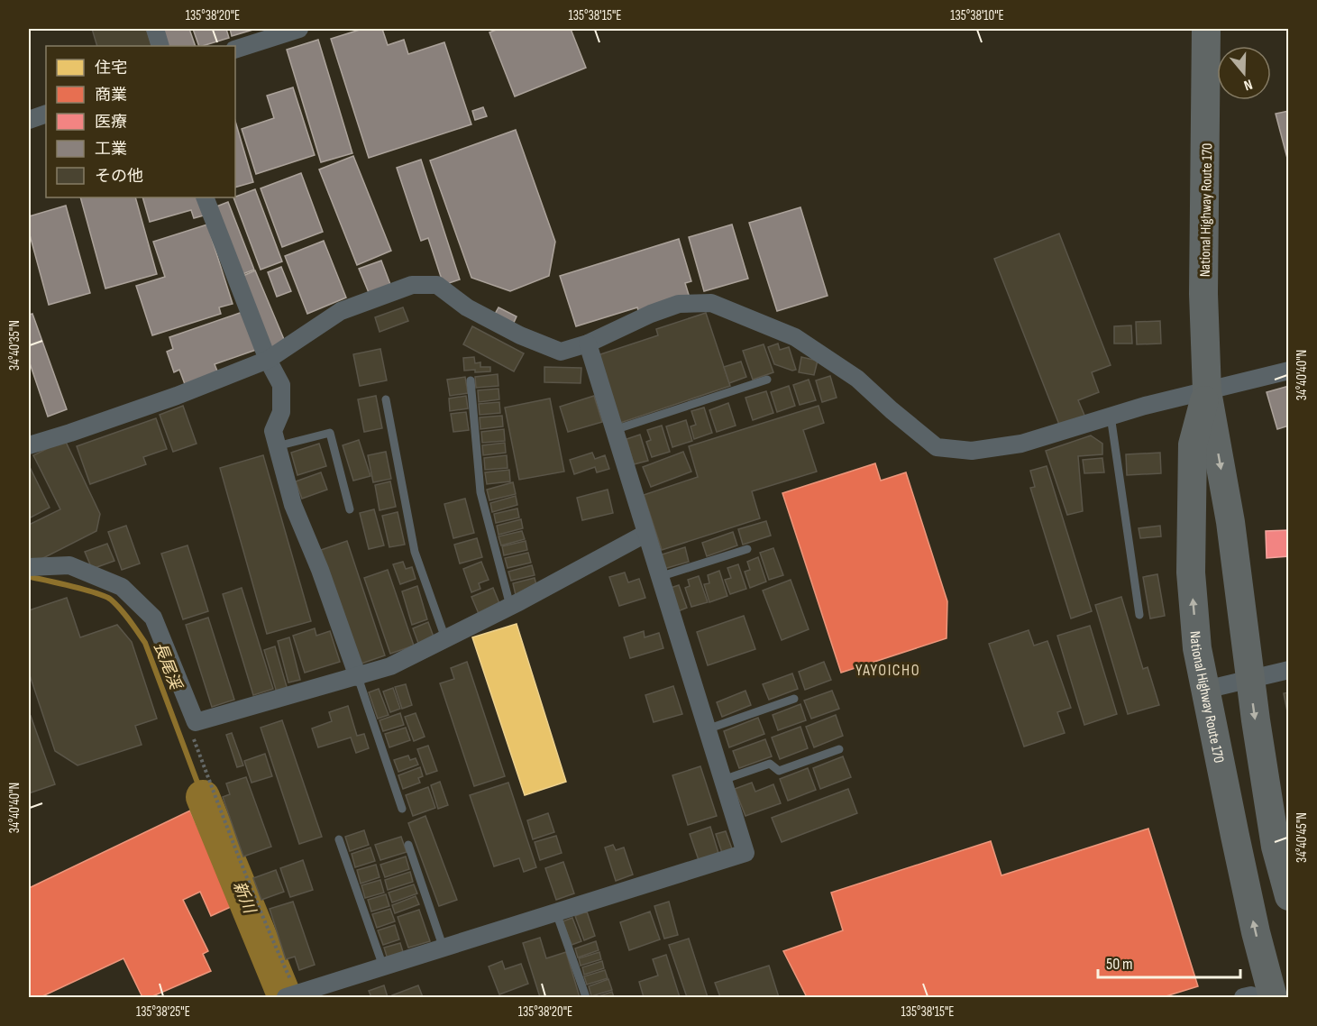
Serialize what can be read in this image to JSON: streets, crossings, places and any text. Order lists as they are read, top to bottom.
{
  "streets": {
    "highway": ["National Highway Route 170"]
  },
  "districts": ["YAYOICHO"],
  "water": ["長尾渓", "新川"],
  "legend": [
    "住宅",
    "商業",
    "医療",
    "工業",
    "その他"
  ],
  "scale_bar": "50 m",
  "north": "bottom",
  "coordinates": [
    "135°38'20\"E",
    "135°38'15\"E",
    "135°38'10\"E",
    "34°40'35\"N",
    "34°40'40\"N",
    "34°40'45\"N",
    "135°38'25\"E"
  ]
}
